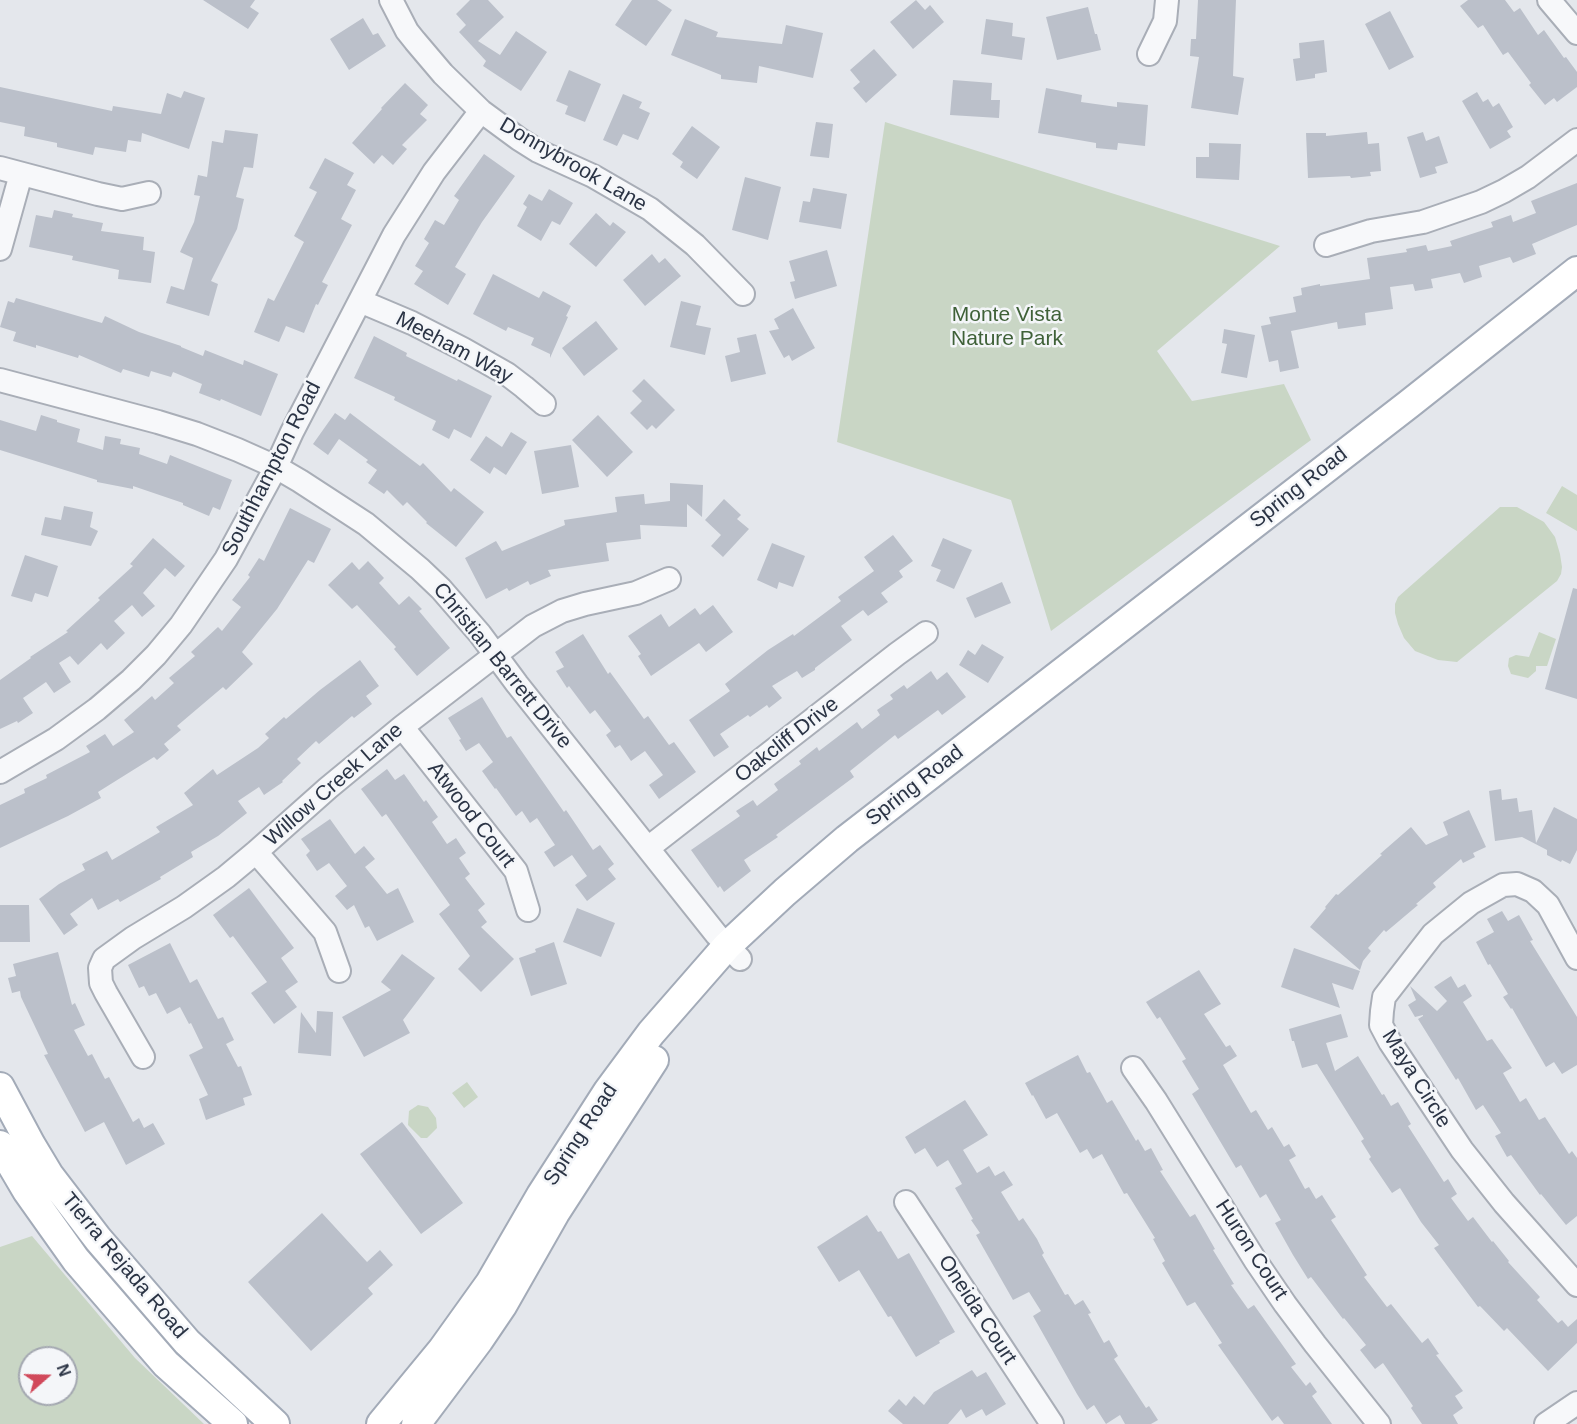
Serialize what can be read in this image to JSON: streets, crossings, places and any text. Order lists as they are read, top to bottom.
{
  "streets": {
    "main road": ["Spring Road", "Tierra Rejada Road"],
    "street": [
      "Donnybrook Lane",
      "Meeham Way",
      "Southhampton Road",
      "Christian Barrett Drive",
      "Oakcliff Drive",
      "Willow Creek Lane",
      "Atwood Court",
      "Maya Circle",
      "Huron Court",
      "Oneida Court"
    ]
  },
  "crossings": [
    ["Donnybrook Lane", "Southhampton Road"],
    ["Meeham Way", "Southhampton Road"],
    ["Southhampton Road", "Christian Barrett Drive"],
    ["Spring Road", "Christian Barrett Drive"],
    ["Christian Barrett Drive", "Oakcliff Drive"],
    ["Christian Barrett Drive", "Willow Creek Lane"],
    ["Willow Creek Lane", "Atwood Court"]
  ],
  "parks": ["Monte Vista Nature Park"],
  "north": "right"
}
